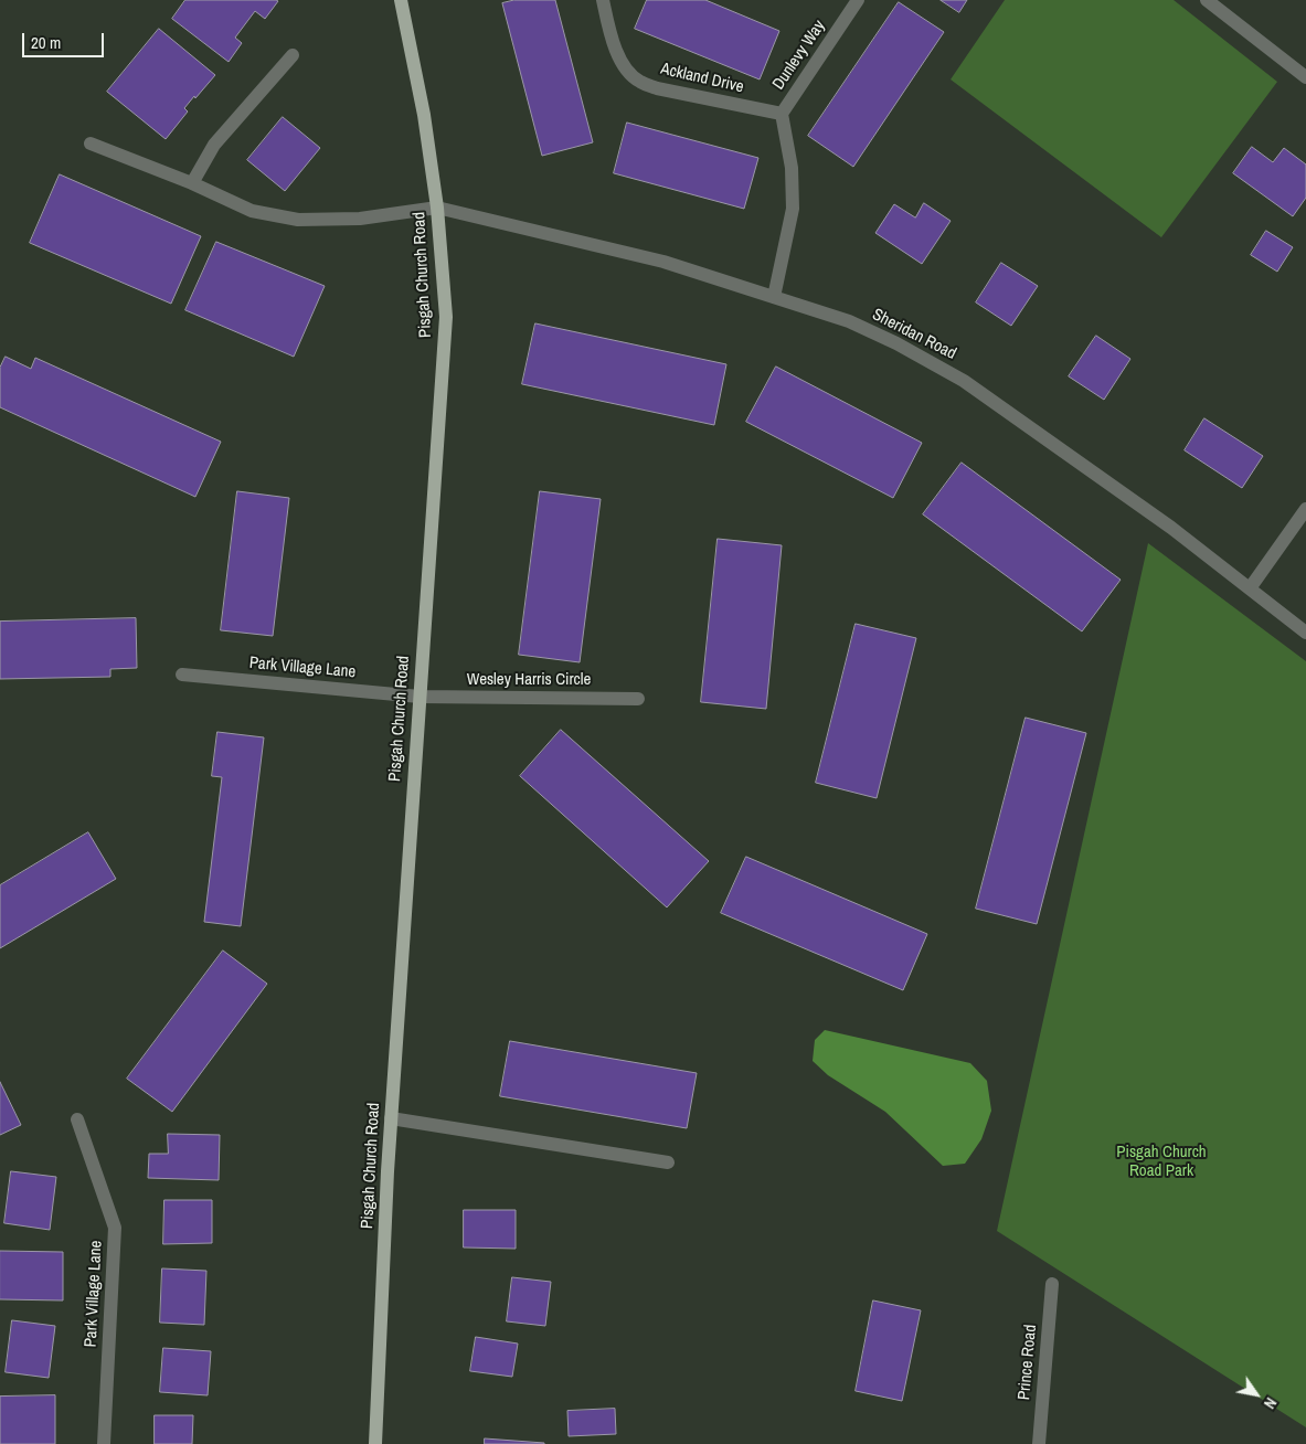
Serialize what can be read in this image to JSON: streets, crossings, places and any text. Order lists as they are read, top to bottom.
{
  "streets": {
    "main road": ["Pisgah Church Road"],
    "street": [
      "Dunlevy Way",
      "Ackland Drive",
      "Sheridan Road",
      "Park Village Lane",
      "Wesley Harris Circle",
      "Prince Road"
    ]
  },
  "crossings": [
    ["Dunlevy Way", "Ackland Drive"],
    ["Dunlevy Way", "Sheridan Road"],
    ["Pisgah Church Road", "Sheridan Road"],
    ["Pisgah Church Road", "Park Village Lane"],
    ["Pisgah Church Road", "Wesley Harris Circle"],
    ["Park Village Lane", "Wesley Harris Circle"]
  ],
  "parks": ["Pisgah Church Road Park"],
  "scale_bar": "20 m",
  "north": "bottom right"
}
